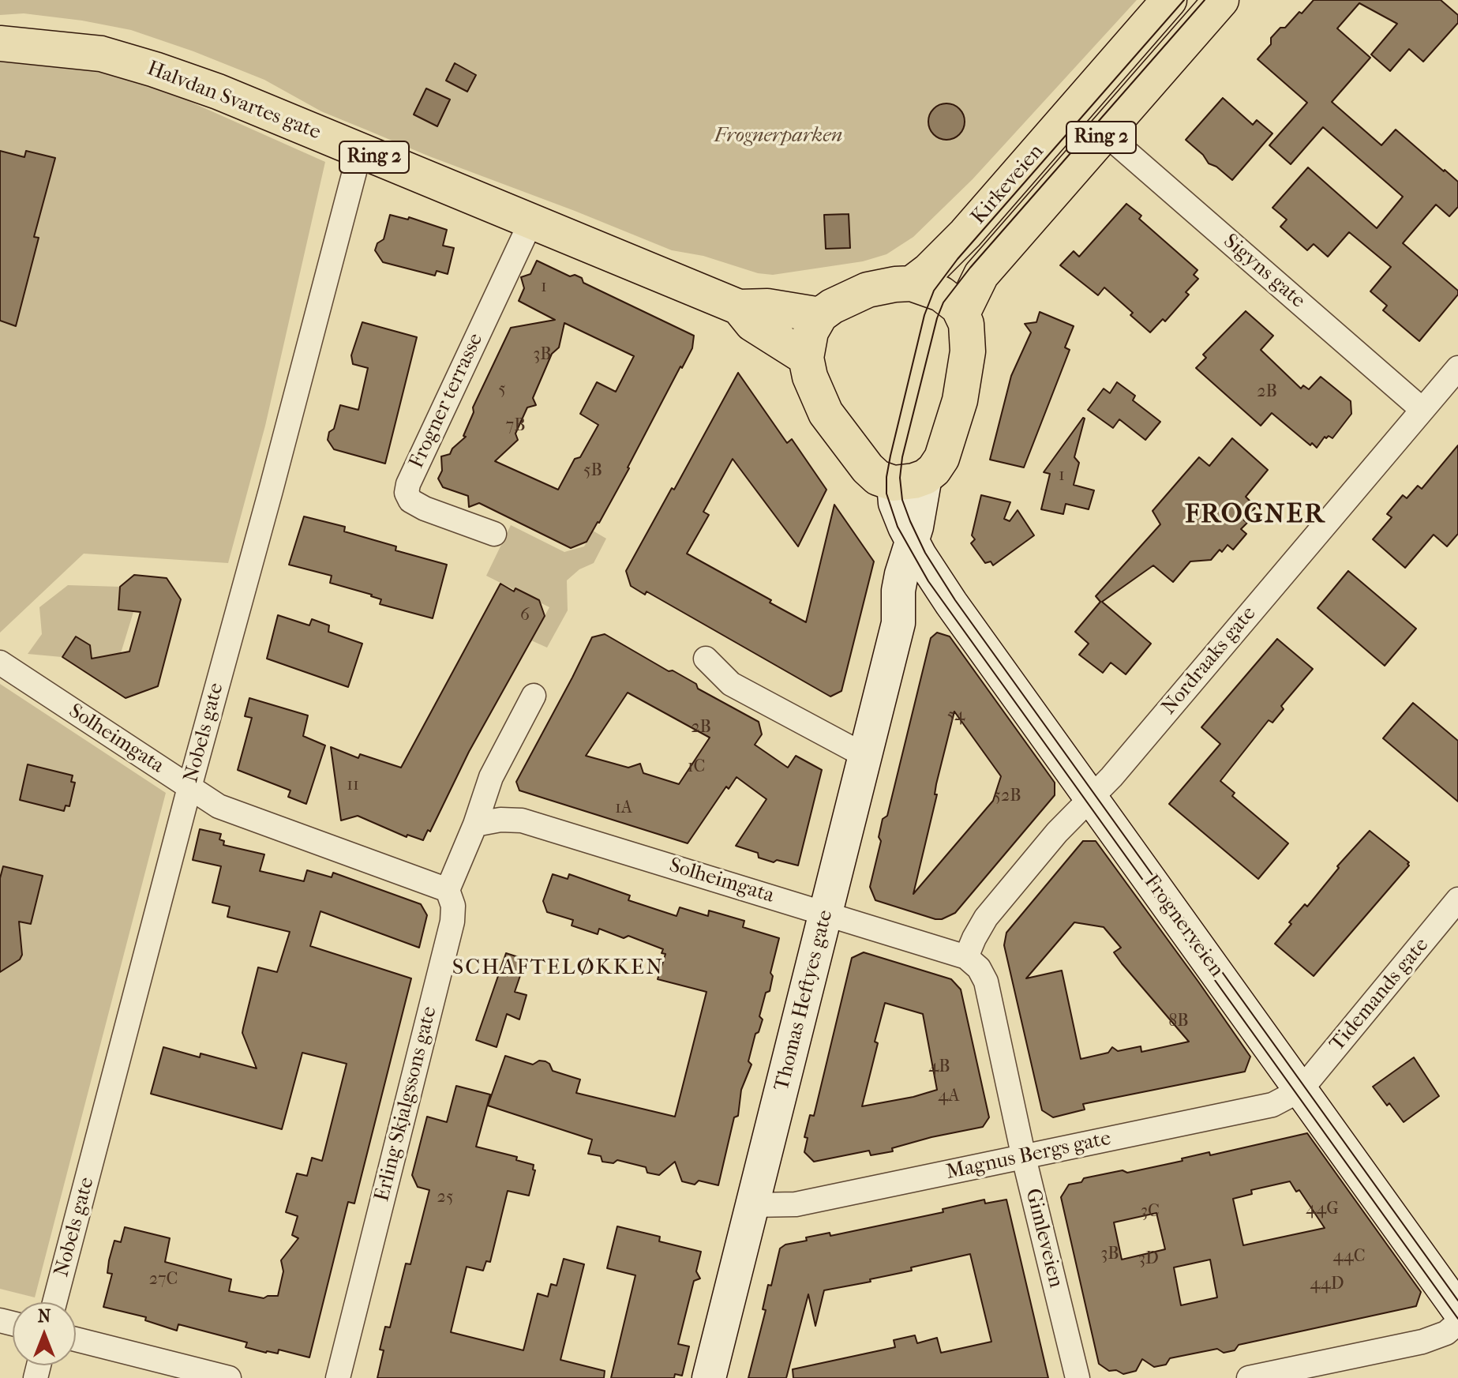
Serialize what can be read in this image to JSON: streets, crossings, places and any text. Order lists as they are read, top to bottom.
{
  "streets": {
    "main road": ["Halvdan Svartes gate", "Ring 2", "Kirkeveien"],
    "street": [
      "Sigyns gate",
      "Frogner terrasse",
      "Nordraaks gate",
      "Nobels gate",
      "Solheimgata",
      "Frognerveien",
      "Tidemands gate",
      "Thomas Heftyes gate",
      "Erling Skjalgssons gate",
      "Magnus Bergs gate",
      "Gimleveien"
    ]
  },
  "crossings": [
    ["Halvdan Svartes gate", "Ring 2"],
    ["Halvdan Svartes gate", "Kirkeveien"],
    ["Halvdan Svartes gate", "Frogner terrasse"],
    ["Halvdan Svartes gate", "Nobels gate"],
    ["Halvdan Svartes gate", "Frognerveien"],
    ["Ring 2", "Kirkeveien"],
    ["Ring 2", "Sigyns gate"],
    ["Ring 2", "Frognerveien"],
    ["Kirkeveien", "Frognerveien"],
    ["Sigyns gate", "Nordraaks gate"],
    ["Nordraaks gate", "Solheimgata"],
    ["Nordraaks gate", "Frognerveien"],
    ["Nordraaks gate", "Gimleveien"],
    ["Nobels gate", "Solheimgata"],
    ["Solheimgata", "Thomas Heftyes gate"],
    ["Solheimgata", "Erling Skjalgssons gate"],
    ["Solheimgata", "Gimleveien"],
    ["Frognerveien", "Tidemands gate"],
    ["Frognerveien", "Thomas Heftyes gate"],
    ["Frognerveien", "Magnus Bergs gate"],
    ["Tidemands gate", "Magnus Bergs gate"],
    ["Thomas Heftyes gate", "Magnus Bergs gate"],
    ["Magnus Bergs gate", "Gimleveien"]
  ],
  "districts": ["FROGNER", "SCHAFTELØKKEN"],
  "parks": ["Frognerparken"],
  "house_numbers": [
    "1",
    "3B",
    "5",
    "2B",
    "7B",
    "5B",
    "1",
    "6",
    "54",
    "2B",
    "1C",
    "11",
    "52B",
    "1A",
    "8B",
    "4B",
    "4A",
    "25",
    "44G",
    "3C",
    "3B",
    "44C",
    "3D",
    "27C",
    "44D"
  ],
  "north": "top"
}
